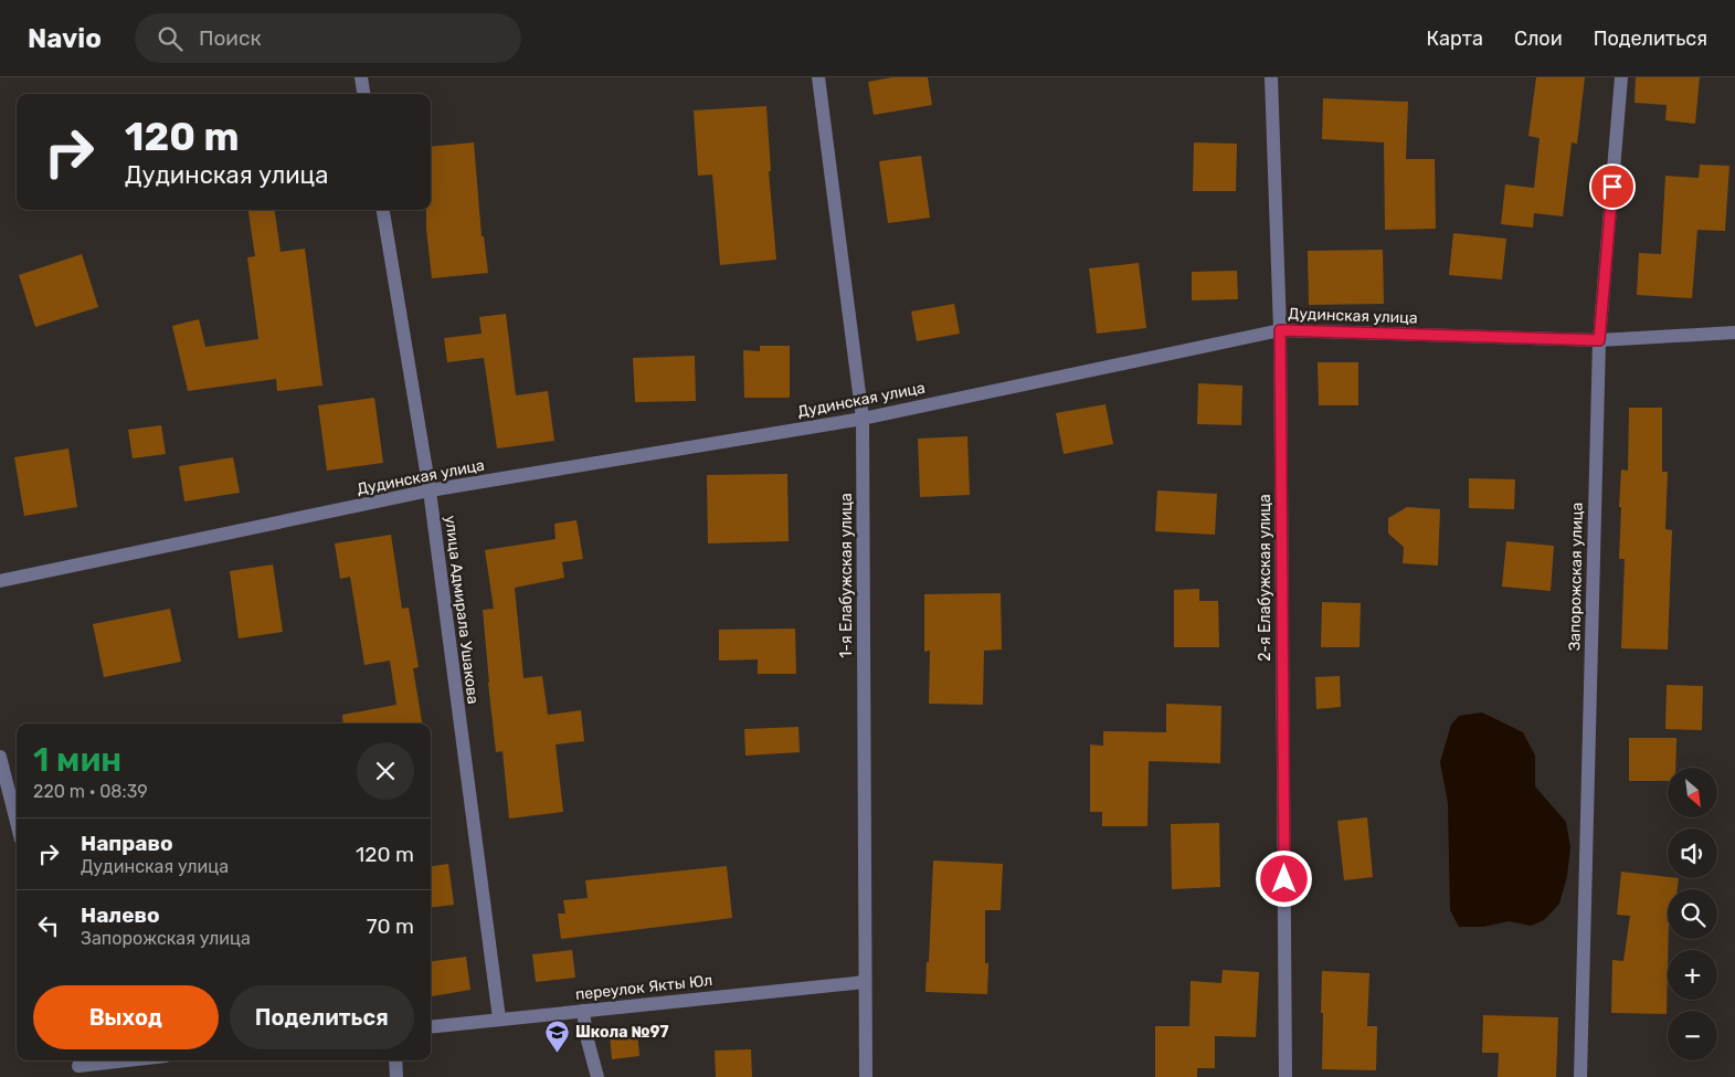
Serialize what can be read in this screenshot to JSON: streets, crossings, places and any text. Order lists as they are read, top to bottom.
{
  "streets": {
    "street": [
      "Дудинская улица",
      "1-я Елабужская улица",
      "Запорожская улица",
      "2-я Елабужская улица",
      "улица Адмирала Ушакова",
      "переулок Якты Юл"
    ]
  },
  "crossings": [
    ["Дудинская улица", "1-я Елабужская улица"],
    ["Дудинская улица", "Запорожская улица"],
    ["Дудинская улица", "2-я Елабужская улица"],
    ["Дудинская улица", "улица Адмирала Ушакова"],
    ["1-я Елабужская улица", "переулок Якты Юл"],
    ["улица Адмирала Ушакова", "переулок Якты Юл"]
  ],
  "places": {
    "school or university": ["Школа №97"]
  },
  "north": "bottom right",
  "page": {
    "header": "Navio",
    "search": "Поиск",
    "nav": ["Карта", "Слои", "Поделиться"],
    "turn": ["120 m", "Дудинская улица"],
    "heading": ["1 мин", "220 m · 08:39"],
    "map_buttons": ["+", "−"],
    "list": [
      {
        "name": "Направо",
        "note": "Дудинская улица",
        "value": "120 m"
      },
      {
        "name": "Налево",
        "note": "Запорожская улица",
        "value": "70 m"
      }
    ],
    "buttons": ["Выход", "Поделиться"]
  }
}
